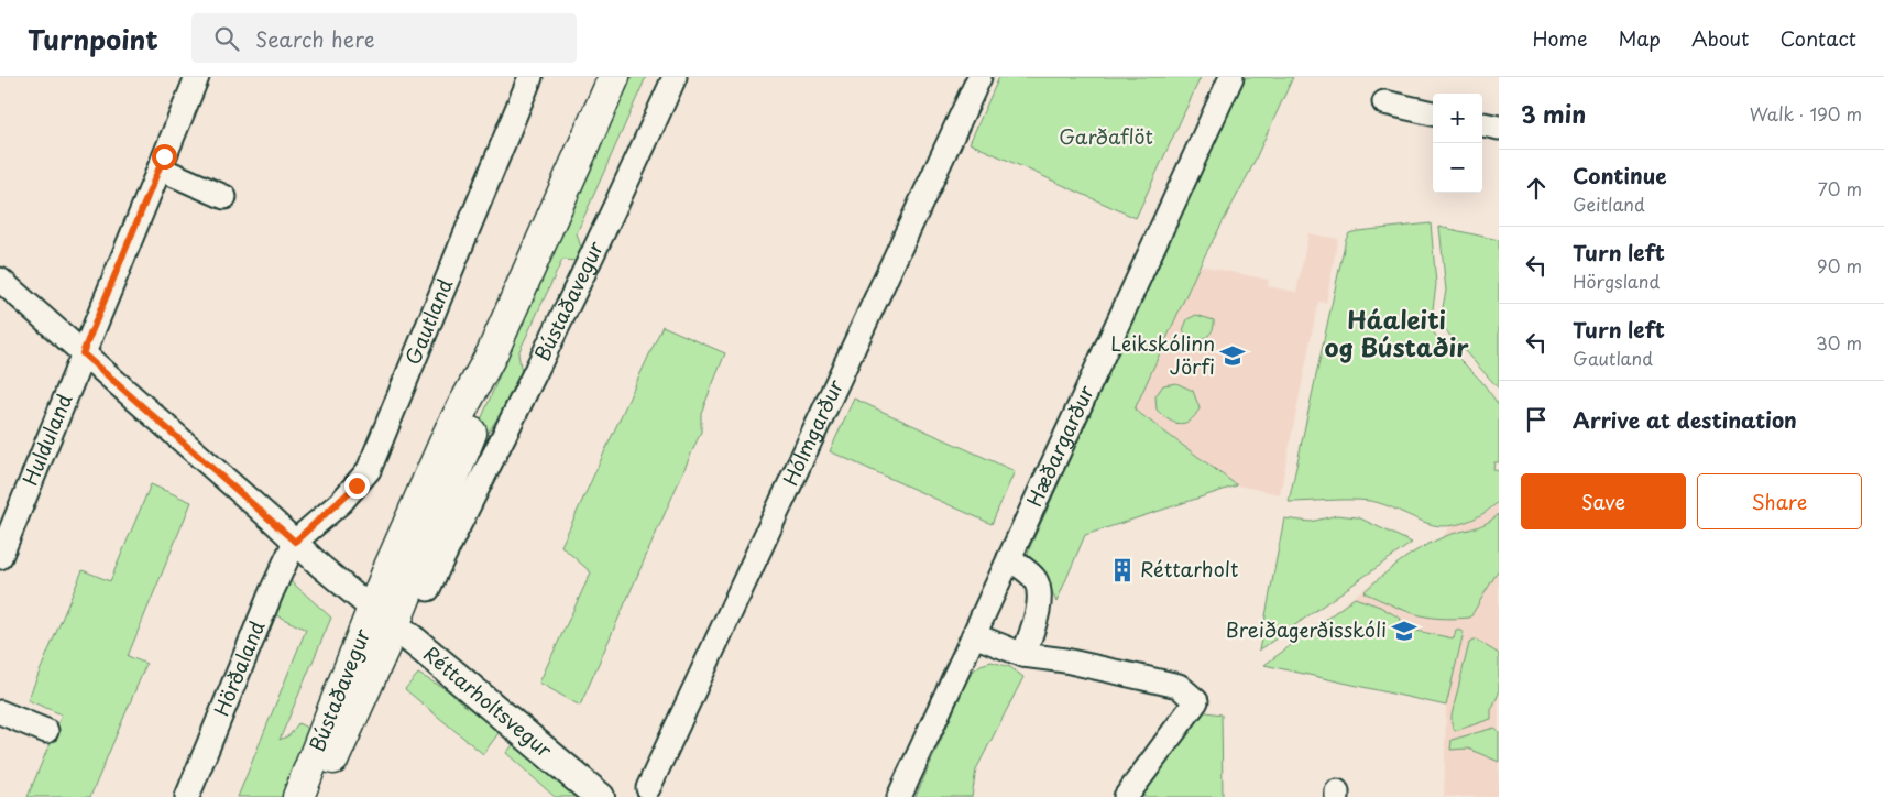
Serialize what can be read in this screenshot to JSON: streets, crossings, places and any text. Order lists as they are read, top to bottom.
{
  "streets": {
    "main road": ["Bústaðavegur"],
    "street": [
      "Gautland",
      "Hólmgarður",
      "Hulduland",
      "Hæðargarður",
      "Hörðaland",
      "Réttarholtsvegur"
    ]
  },
  "crossings": [
    ["Bústaðavegur", "Réttarholtsvegur"],
    ["Gautland", "Hörðaland"]
  ],
  "districts": ["Háaleiti og Bústaðir"],
  "parks": ["Garðaflöt"],
  "places": {
    "school or university": ["Leikskólinn Jörfi", "Breiðagerðisskóli"],
    "building": ["Réttarholt"]
  },
  "page": {
    "header": "Turnpoint",
    "search": "Search here",
    "nav": [
      "Home",
      "Map",
      "About",
      "Contact"
    ],
    "heading": ["3 min", "Walk · 190 m"],
    "map_buttons": ["+", "−"],
    "list": [
      ["Continue", "Geitland", "70 m"],
      ["Turn left", "Hörgsland", "90 m"],
      ["Turn left", "Gautland", "30 m"],
      "Arrive at destination"
    ],
    "buttons": ["Save", "Share"]
  }
}
